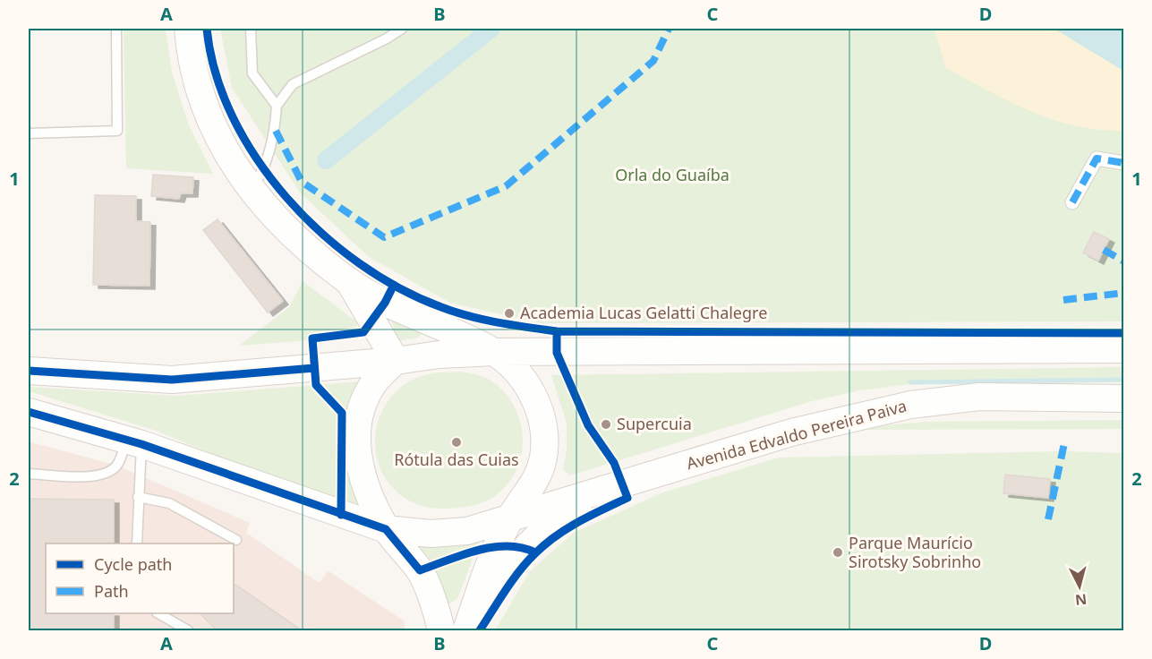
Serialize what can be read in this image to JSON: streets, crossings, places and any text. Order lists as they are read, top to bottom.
{
  "streets": {
    "main road": ["Avenida Edvaldo Pereira Paiva"]
  },
  "parks": ["Orla do Guaíba"],
  "places": [
    "Academia Lucas Gelatti Chalegre",
    "Supercuia",
    "Rótula das Cuias",
    "Parque Maurício Sirotsky Sobrinho"
  ],
  "legend": ["Cycle path", "Path"],
  "north": "bottom",
  "grid": {
    "columns": [
      "A",
      "B",
      "C",
      "D"
    ],
    "rows": ["1", "2"]
  }
}
